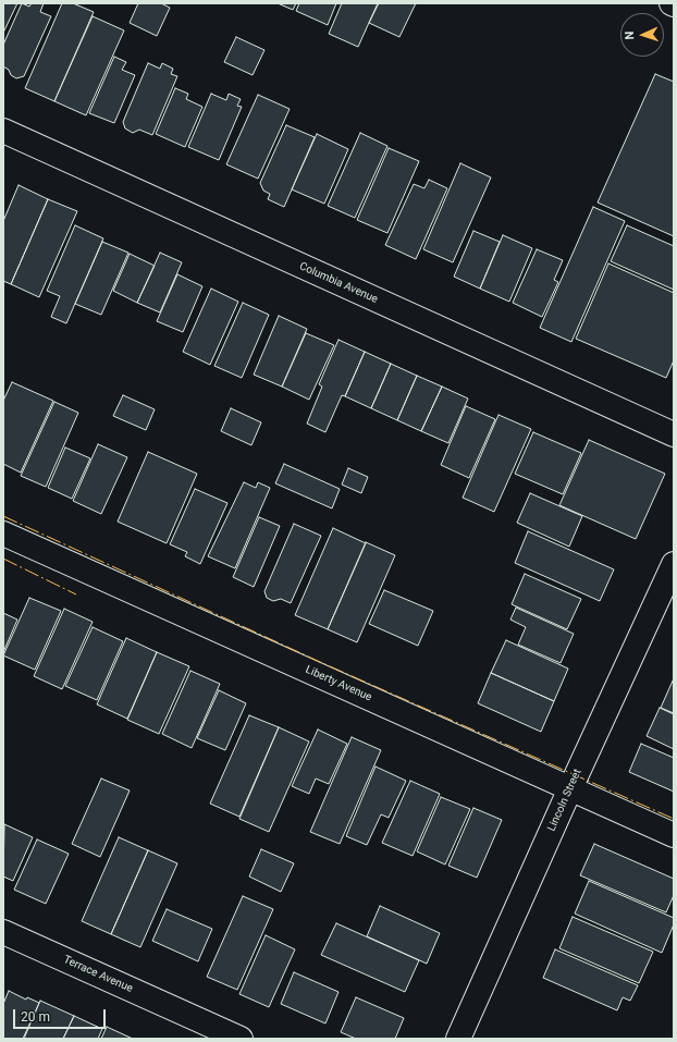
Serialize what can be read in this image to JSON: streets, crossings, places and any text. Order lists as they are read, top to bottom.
{
  "streets": {
    "street": [
      "Columbia Avenue",
      "Liberty Avenue",
      "Lincoln Street",
      "Terrace Avenue"
    ]
  },
  "crossings": [
    ["Liberty Avenue", "Lincoln Street"]
  ],
  "scale_bar": "20 m",
  "north": "left"
}
